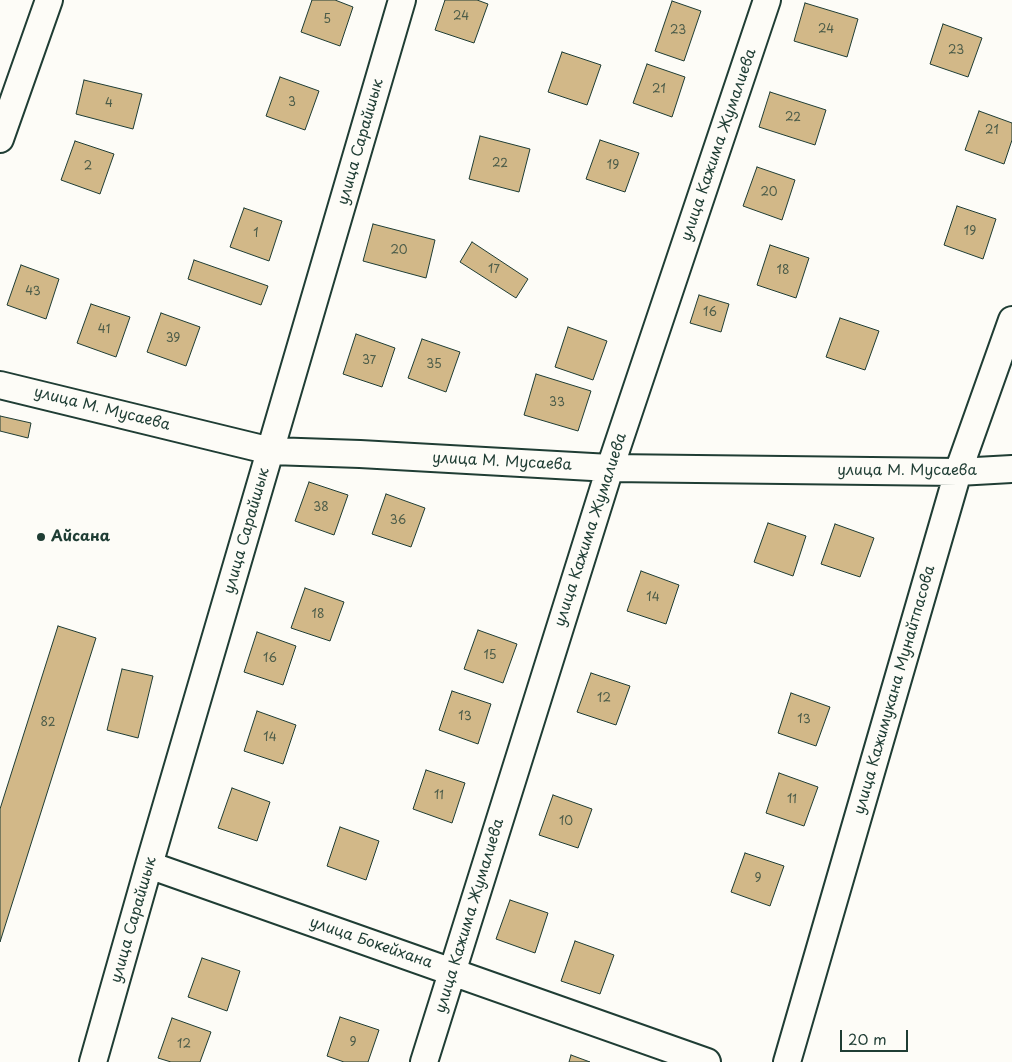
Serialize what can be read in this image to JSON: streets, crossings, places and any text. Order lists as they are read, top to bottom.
{
  "streets": {
    "street": [
      "улица Сарайшык",
      "улица Кажима Жумалиева",
      "улица М. Мусаева",
      "улица Кажимукана Мунайтпасова",
      "улица Бокейхана"
    ]
  },
  "crossings": [
    ["улица Сарайшык", "улица М. Мусаева"],
    ["улица Сарайшык", "улица Бокейхана"],
    ["улица Кажима Жумалиева", "улица М. Мусаева"],
    ["улица Кажима Жумалиева", "улица Бокейхана"],
    ["улица М. Мусаева", "улица Кажимукана Мунайтпасова"]
  ],
  "places": ["Айсана"],
  "house_numbers": [
    "24",
    "5",
    "24",
    "23",
    "23",
    "21",
    "3",
    "4",
    "22",
    "21",
    "22",
    "19",
    "2",
    "20",
    "19",
    "1",
    "20",
    "17",
    "18",
    "43",
    "16",
    "41",
    "39",
    "37",
    "35",
    "33",
    "38",
    "36",
    "14",
    "18",
    "15",
    "16",
    "12",
    "13",
    "13",
    "82",
    "14",
    "11",
    "11",
    "10",
    "9",
    "9",
    "12"
  ],
  "scale_bar": "20 m"
}
